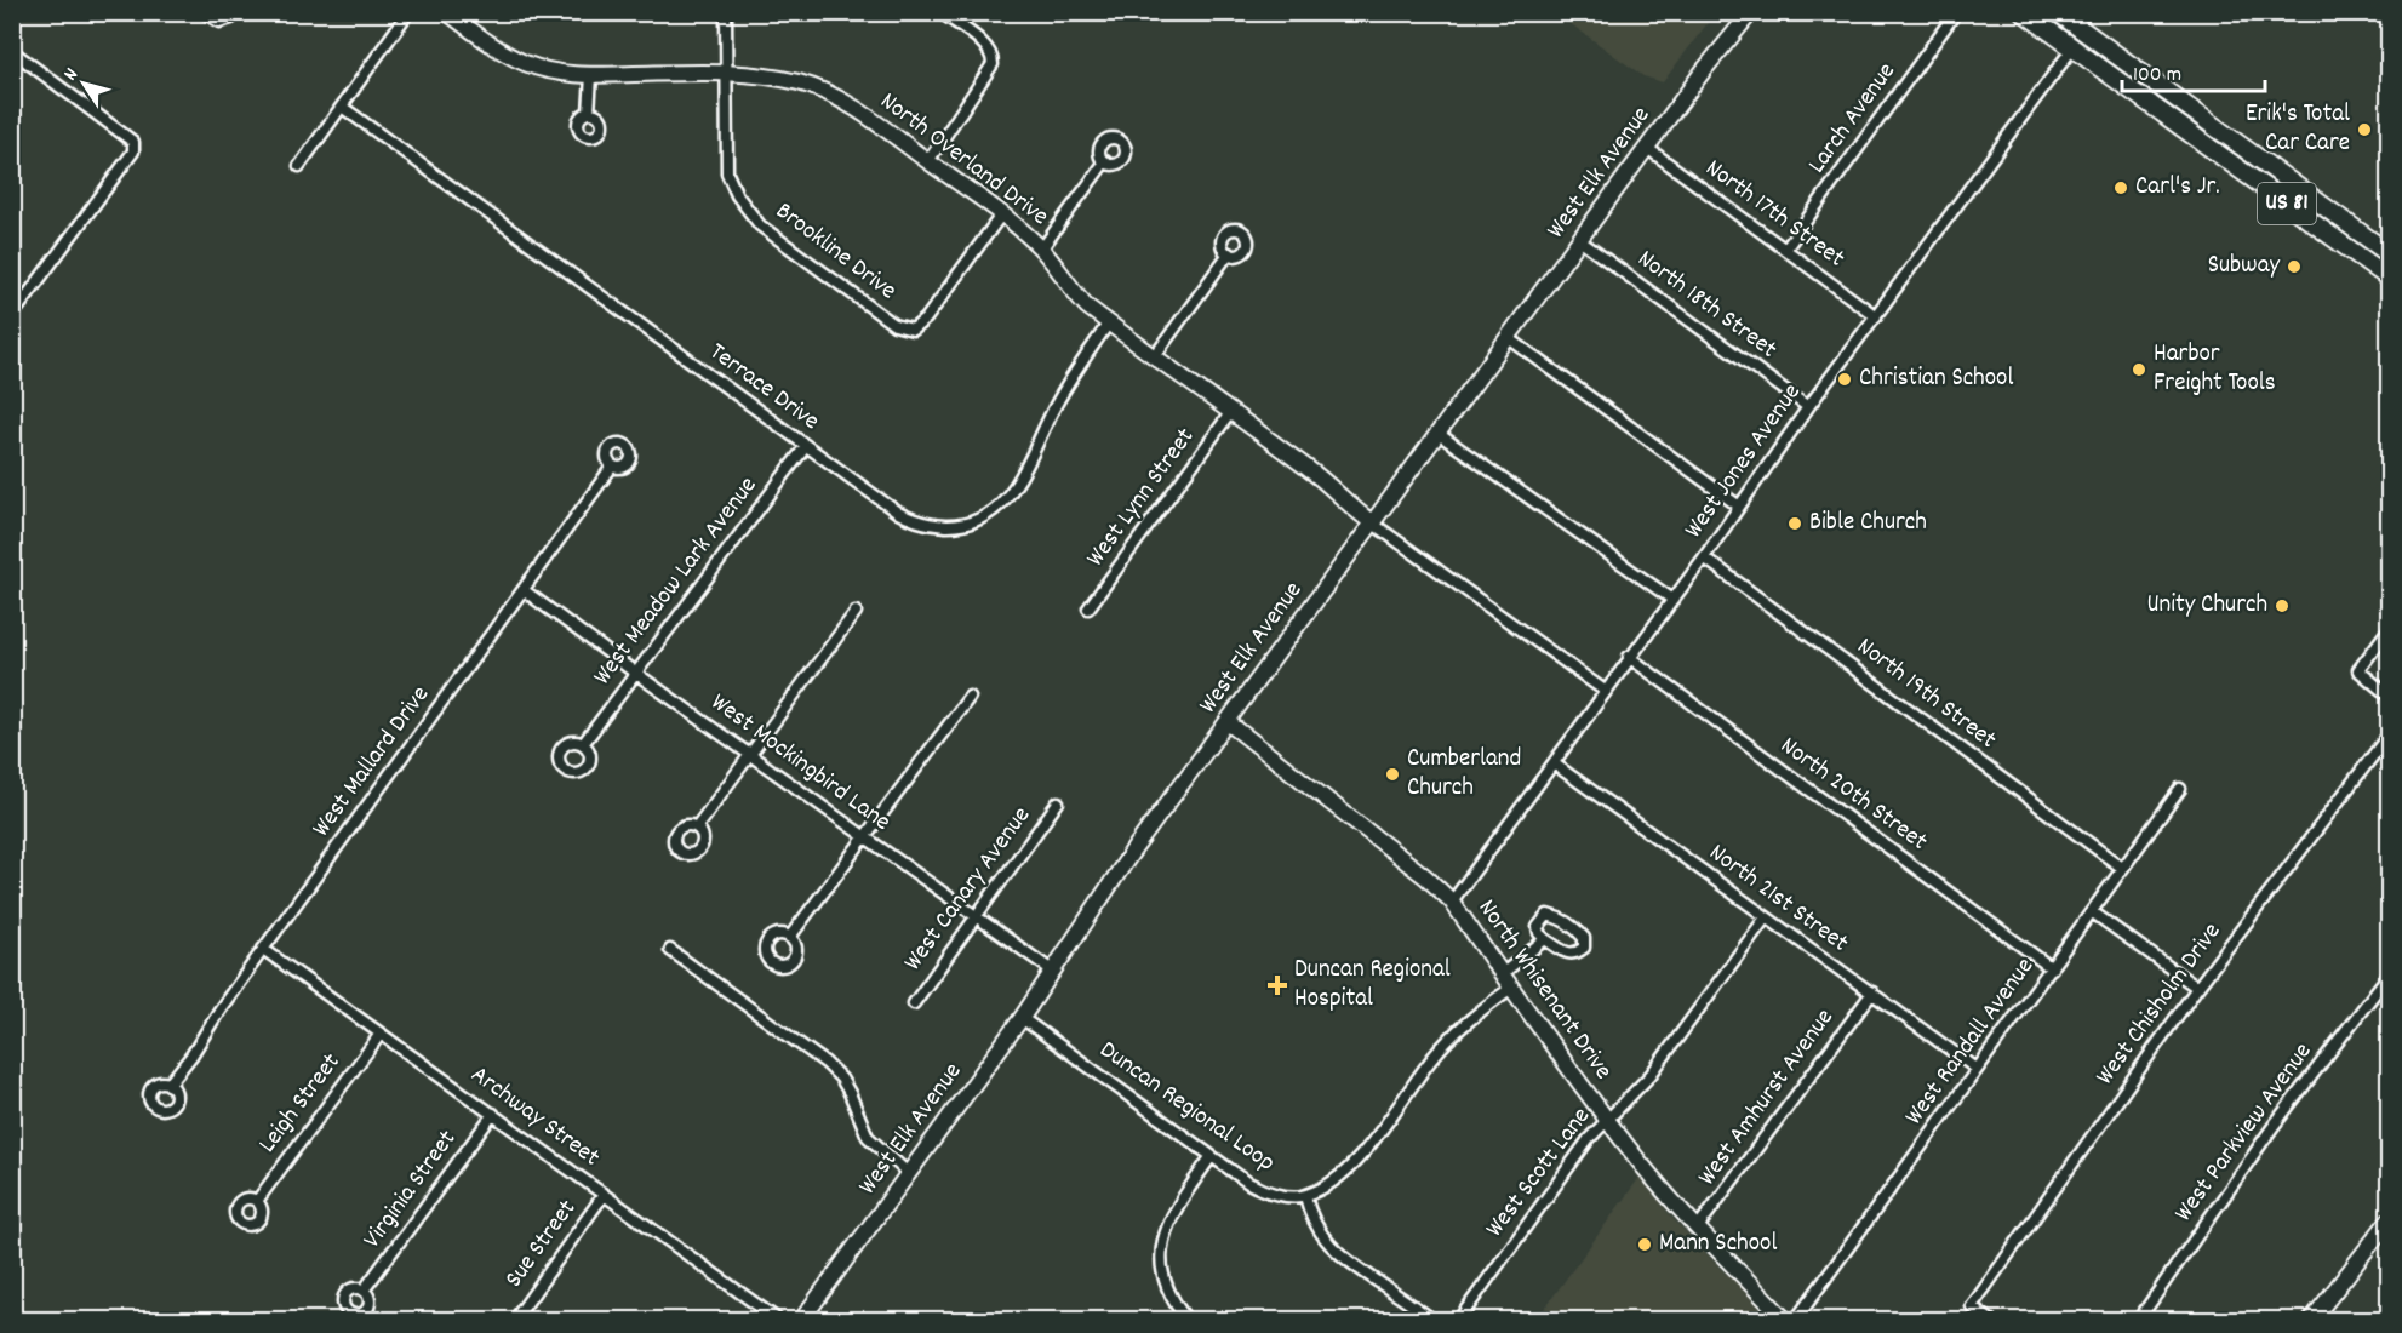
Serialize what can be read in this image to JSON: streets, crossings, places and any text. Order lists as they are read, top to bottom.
{
  "streets": {
    "main road": ["US 81"],
    "street": [
      "Larch Avenue",
      "North Overland Drive",
      "West Elk Avenue",
      "North 17th Street",
      "Brookline Drive",
      "North 18th Street",
      "Terrace Drive",
      "West Jones Avenue",
      "West Lynn Street",
      "West Meadow Lark Avenue",
      "North 19th Street",
      "West Mallard Drive",
      "West Mockingbird Lane",
      "North 20th Street",
      "West Canary Avenue",
      "North 21st Street",
      "North Whisenant Drive",
      "West Chisholm Drive",
      "West Randall Avenue",
      "West Amhurst Avenue",
      "Leigh Street",
      "Duncan Regional Loop",
      "Archway Street",
      "West Parkview Avenue",
      "West Scott Lane",
      "Virginia Street",
      "Sue Street"
    ]
  },
  "crossings": [
    ["Larch Avenue", "North 17th Street"],
    ["North Overland Drive", "West Elk Avenue"],
    ["North Overland Drive", "Brookline Drive"],
    ["North Overland Drive", "Terrace Drive"],
    ["North Overland Drive", "West Lynn Street"],
    ["West Elk Avenue", "North 17th Street"],
    ["West Elk Avenue", "North 18th Street"],
    ["West Elk Avenue", "West Mockingbird Lane"],
    ["West Elk Avenue", "North Whisenant Drive"],
    ["West Elk Avenue", "Duncan Regional Loop"],
    ["US 81", "West Jones Avenue"],
    ["North 17th Street", "West Jones Avenue"],
    ["North 18th Street", "West Jones Avenue"],
    ["Terrace Drive", "West Meadow Lark Avenue"],
    ["West Jones Avenue", "North 19th Street"],
    ["West Jones Avenue", "North 20th Street"],
    ["West Jones Avenue", "North 21st Street"],
    ["West Jones Avenue", "North Whisenant Drive"],
    ["West Meadow Lark Avenue", "West Mockingbird Lane"],
    ["North 19th Street", "West Randall Avenue"],
    ["West Mallard Drive", "West Mockingbird Lane"],
    ["West Mallard Drive", "Archway Street"],
    ["West Mockingbird Lane", "West Canary Avenue"],
    ["North 20th Street", "West Randall Avenue"],
    ["North 21st Street", "West Randall Avenue"],
    ["North 21st Street", "West Amhurst Avenue"],
    ["North 21st Street", "West Scott Lane"],
    ["North Whisenant Drive", "West Amhurst Avenue"],
    ["North Whisenant Drive", "West Scott Lane"],
    ["Leigh Street", "Archway Street"],
    ["Archway Street", "Virginia Street"],
    ["Archway Street", "Sue Street"]
  ],
  "places": {
    "other": [
      "Erik's Total Car Care",
      "Carl's Jr.",
      "Subway",
      "Harbor Freight Tools",
      "Christian School",
      "Bible Church",
      "Unity Church",
      "Cumberland Church",
      "Mann School"
    ],
    "health": ["Duncan Regional Hospital"]
  },
  "scale_bar": "100 m",
  "north": "top left"
}
